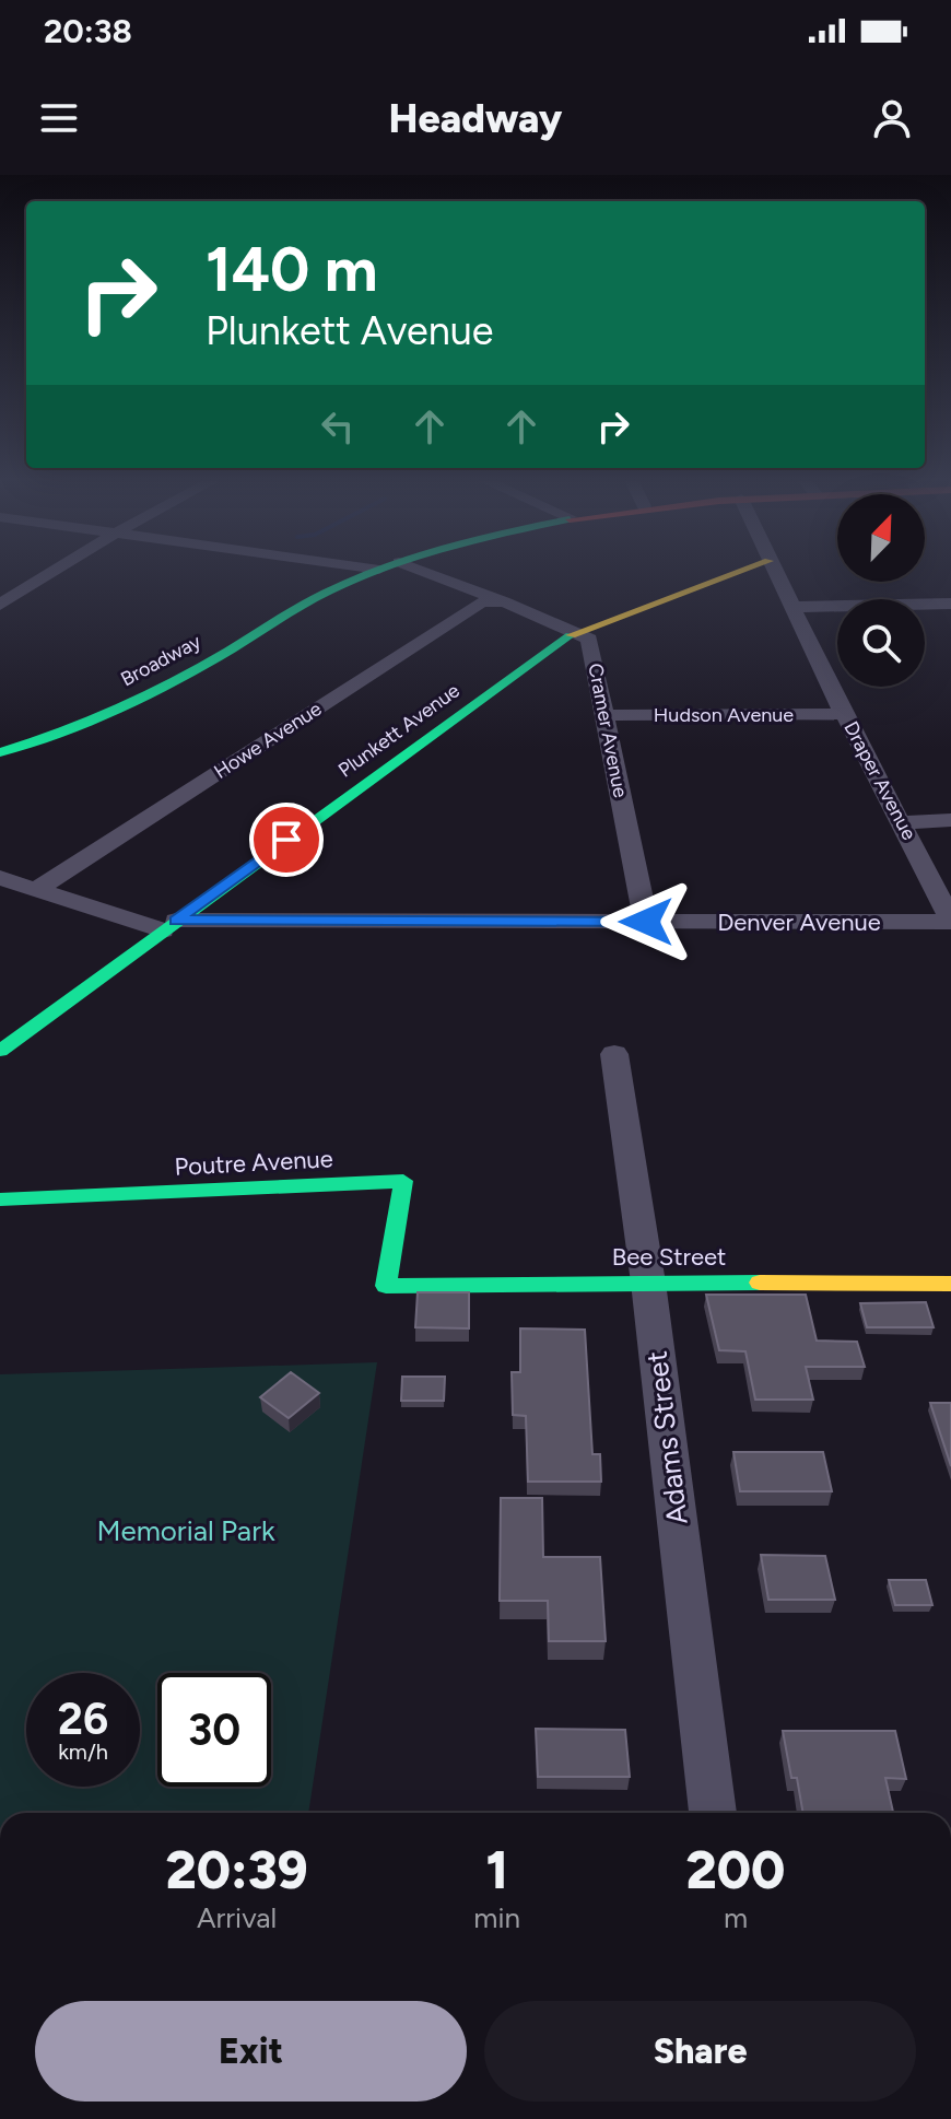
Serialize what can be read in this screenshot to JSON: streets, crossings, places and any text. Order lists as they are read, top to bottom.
{
  "streets": {
    "street": [
      "Broadway",
      "Hudson Avenue",
      "Plunkett Avenue",
      "Cramer Avenue",
      "Howe Avenue",
      "Draper Avenue",
      "Denver Avenue",
      "Poutre Avenue",
      "Bee Street",
      "Adams Street"
    ]
  },
  "crossings": [
    ["Hudson Avenue", "Cramer Avenue"],
    ["Hudson Avenue", "Draper Avenue"],
    ["Plunkett Avenue", "Cramer Avenue"],
    ["Plunkett Avenue", "Denver Avenue"],
    ["Cramer Avenue", "Howe Avenue"],
    ["Cramer Avenue", "Denver Avenue"],
    ["Howe Avenue", "Denver Avenue"],
    ["Draper Avenue", "Denver Avenue"],
    ["Poutre Avenue", "Bee Street"],
    ["Bee Street", "Adams Street"]
  ],
  "parks": ["Memorial Park"],
  "north": "top right",
  "page": {
    "status": "20:38",
    "header": "Headway",
    "turn": ["140 m", "Plunkett Avenue"],
    "speed": "26 km/h",
    "limit": "30",
    "eta": [
      "20:39",
      "Arrival",
      "1",
      "min",
      "200",
      "m"
    ],
    "buttons": ["Exit", "Share"]
  }
}
